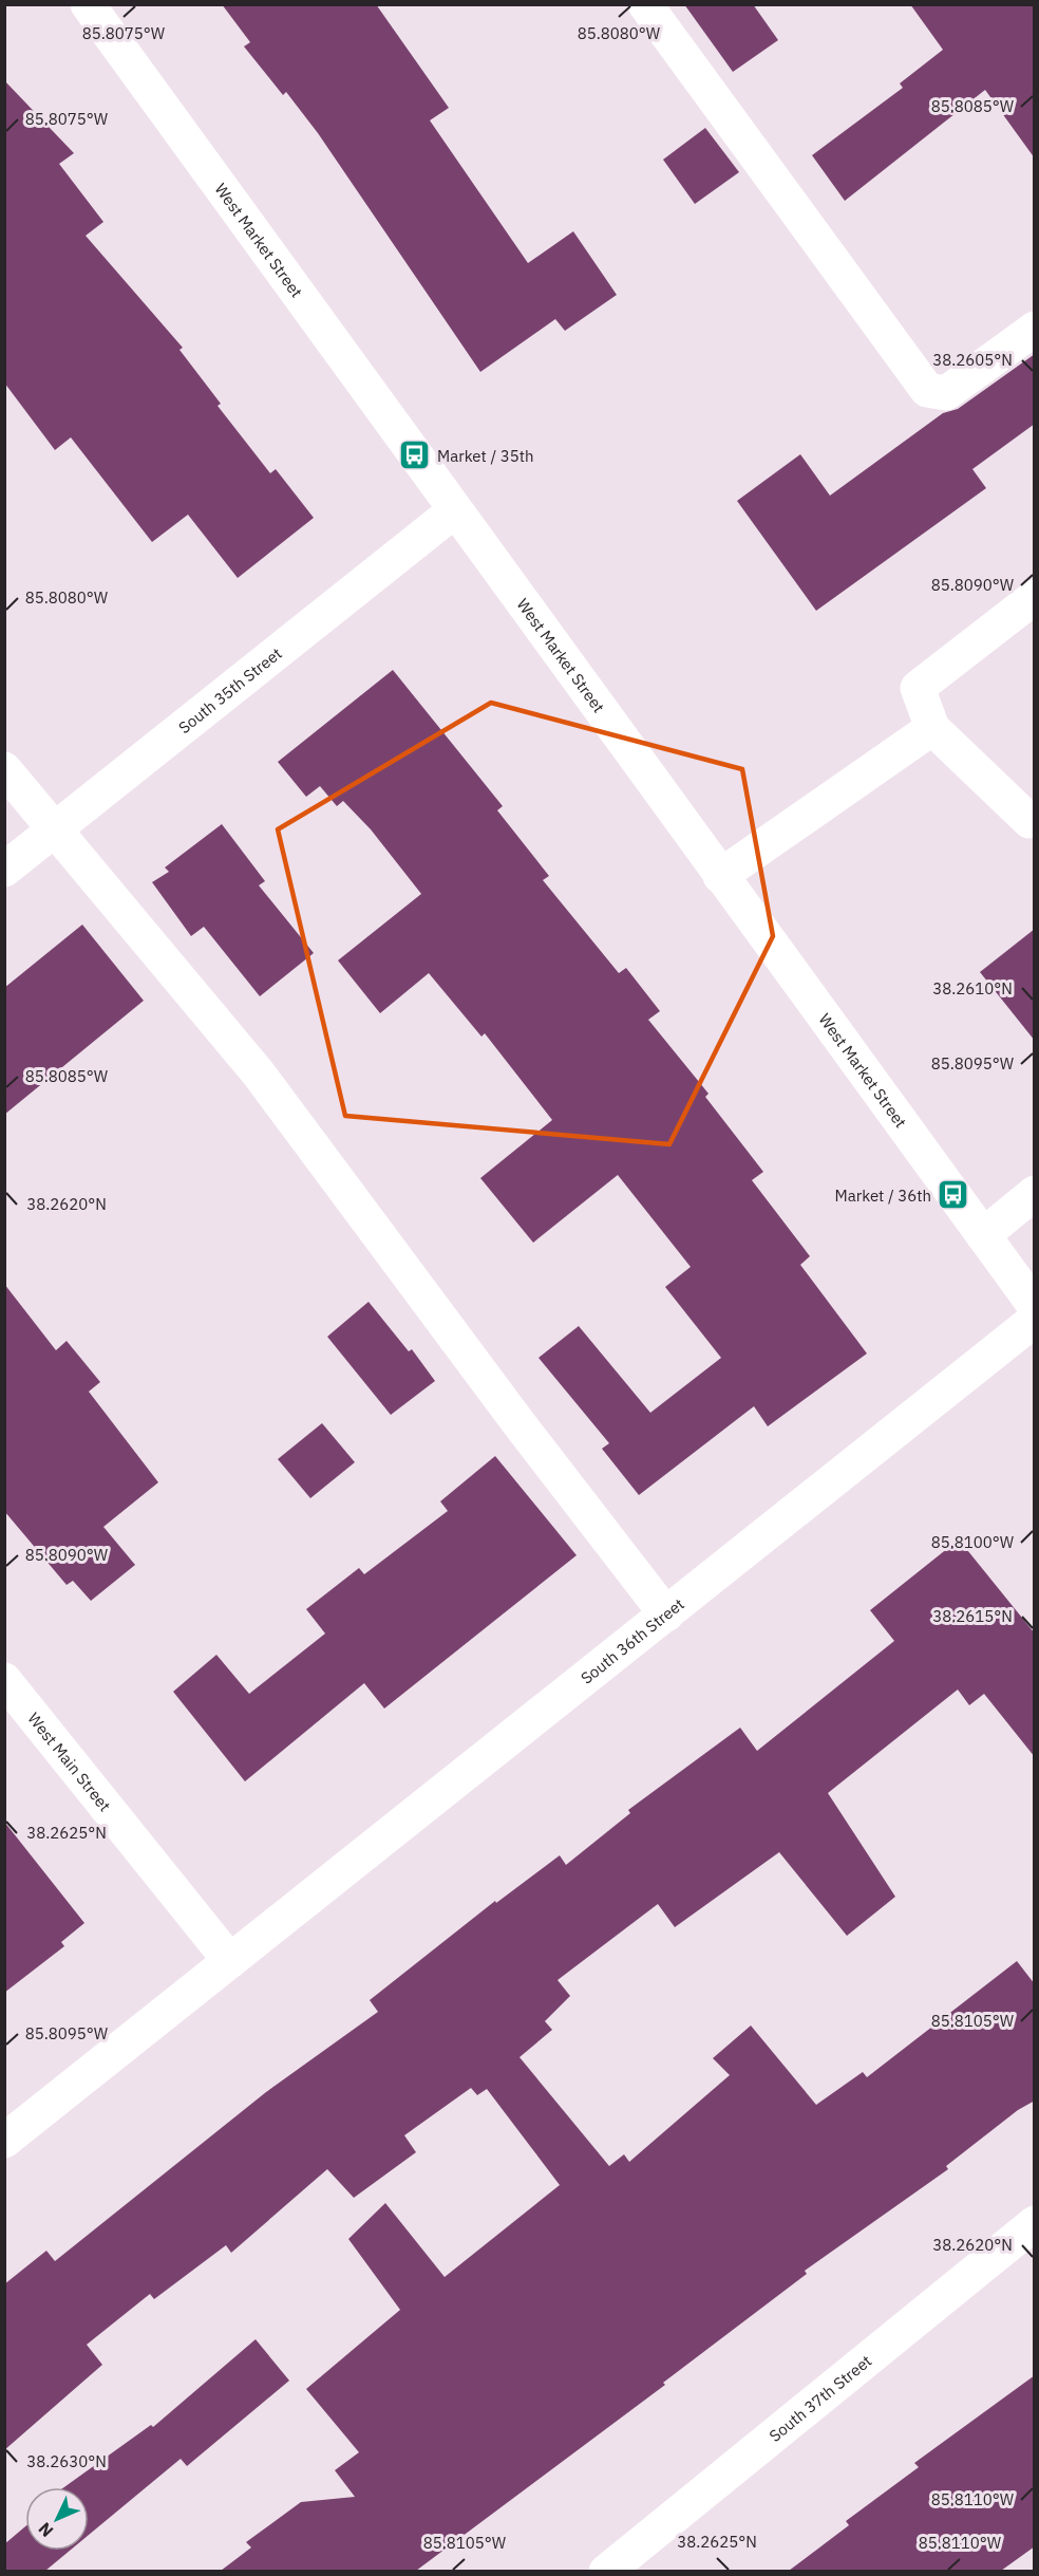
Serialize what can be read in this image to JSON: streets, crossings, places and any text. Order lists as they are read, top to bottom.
{
  "streets": {
    "street": [
      "West Market Street",
      "South 35th Street",
      "South 36th Street",
      "West Main Street",
      "South 37th Street"
    ]
  },
  "crossings": [
    ["West Market Street", "South 35th Street"],
    ["South 36th Street", "West Main Street"]
  ],
  "places": {
    "bus stop": ["Market / 35th", "Market / 36th"]
  },
  "north": "bottom left",
  "coordinates": [
    "85.8075°W",
    "85.8080°W",
    "85.8085°W",
    "38.2605°N",
    "85.8090°W",
    "38.2610°N",
    "85.8095°W",
    "38.2620°N",
    "85.8100°W",
    "38.2615°N",
    "38.2625°N",
    "85.8105°W",
    "38.2630°N",
    "85.8110°W"
  ]
}
